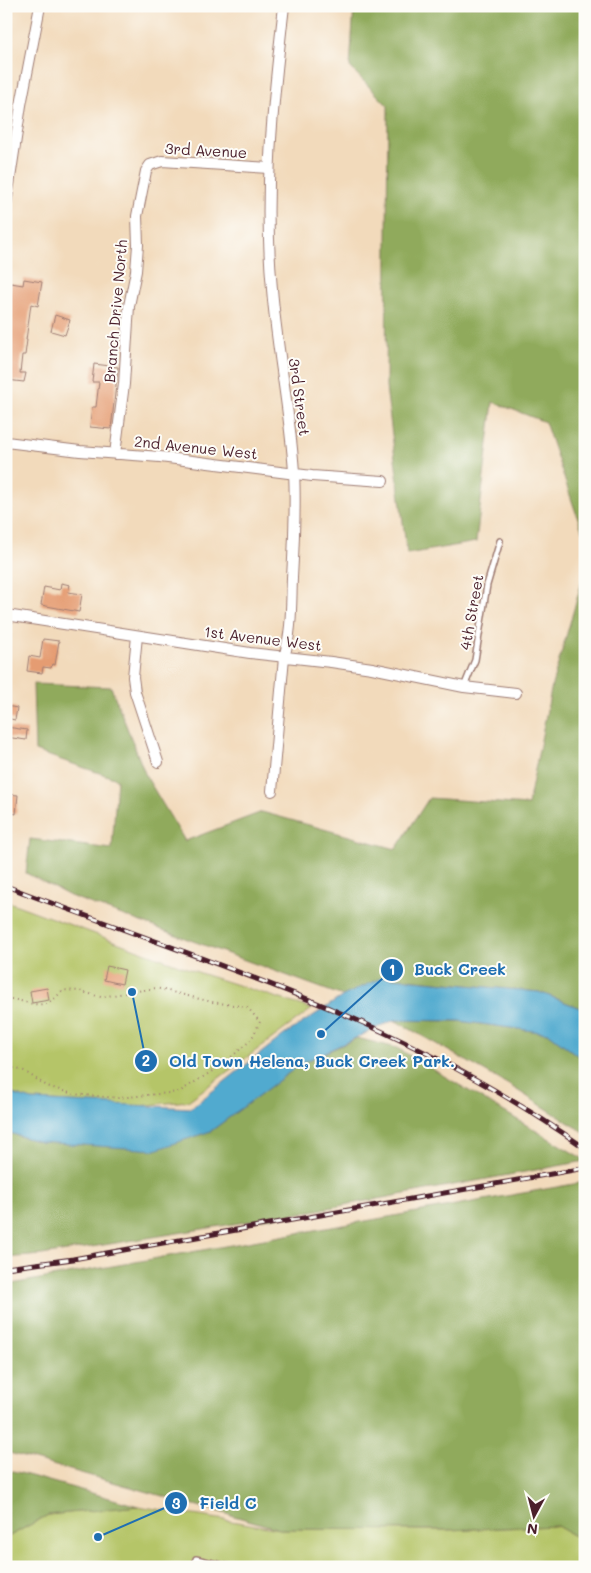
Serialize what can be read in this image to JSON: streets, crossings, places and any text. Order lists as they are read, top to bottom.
{
  "streets": {
    "street": [
      "3rd Avenue",
      "Branch Drive North",
      "3rd Street",
      "2nd Avenue West",
      "1st Avenue West"
    ],
    "lane": ["4th Street"]
  },
  "crossings": [
    ["3rd Avenue", "Branch Drive North"],
    ["3rd Avenue", "3rd Street"],
    ["Branch Drive North", "2nd Avenue West"],
    ["3rd Street", "2nd Avenue West"],
    ["3rd Street", "1st Avenue West"],
    ["4th Street", "1st Avenue West"]
  ],
  "places": ["Old Town Helena, Buck Creek Park.", "Buck Creek", "Field C"],
  "north": "bottom"
}
